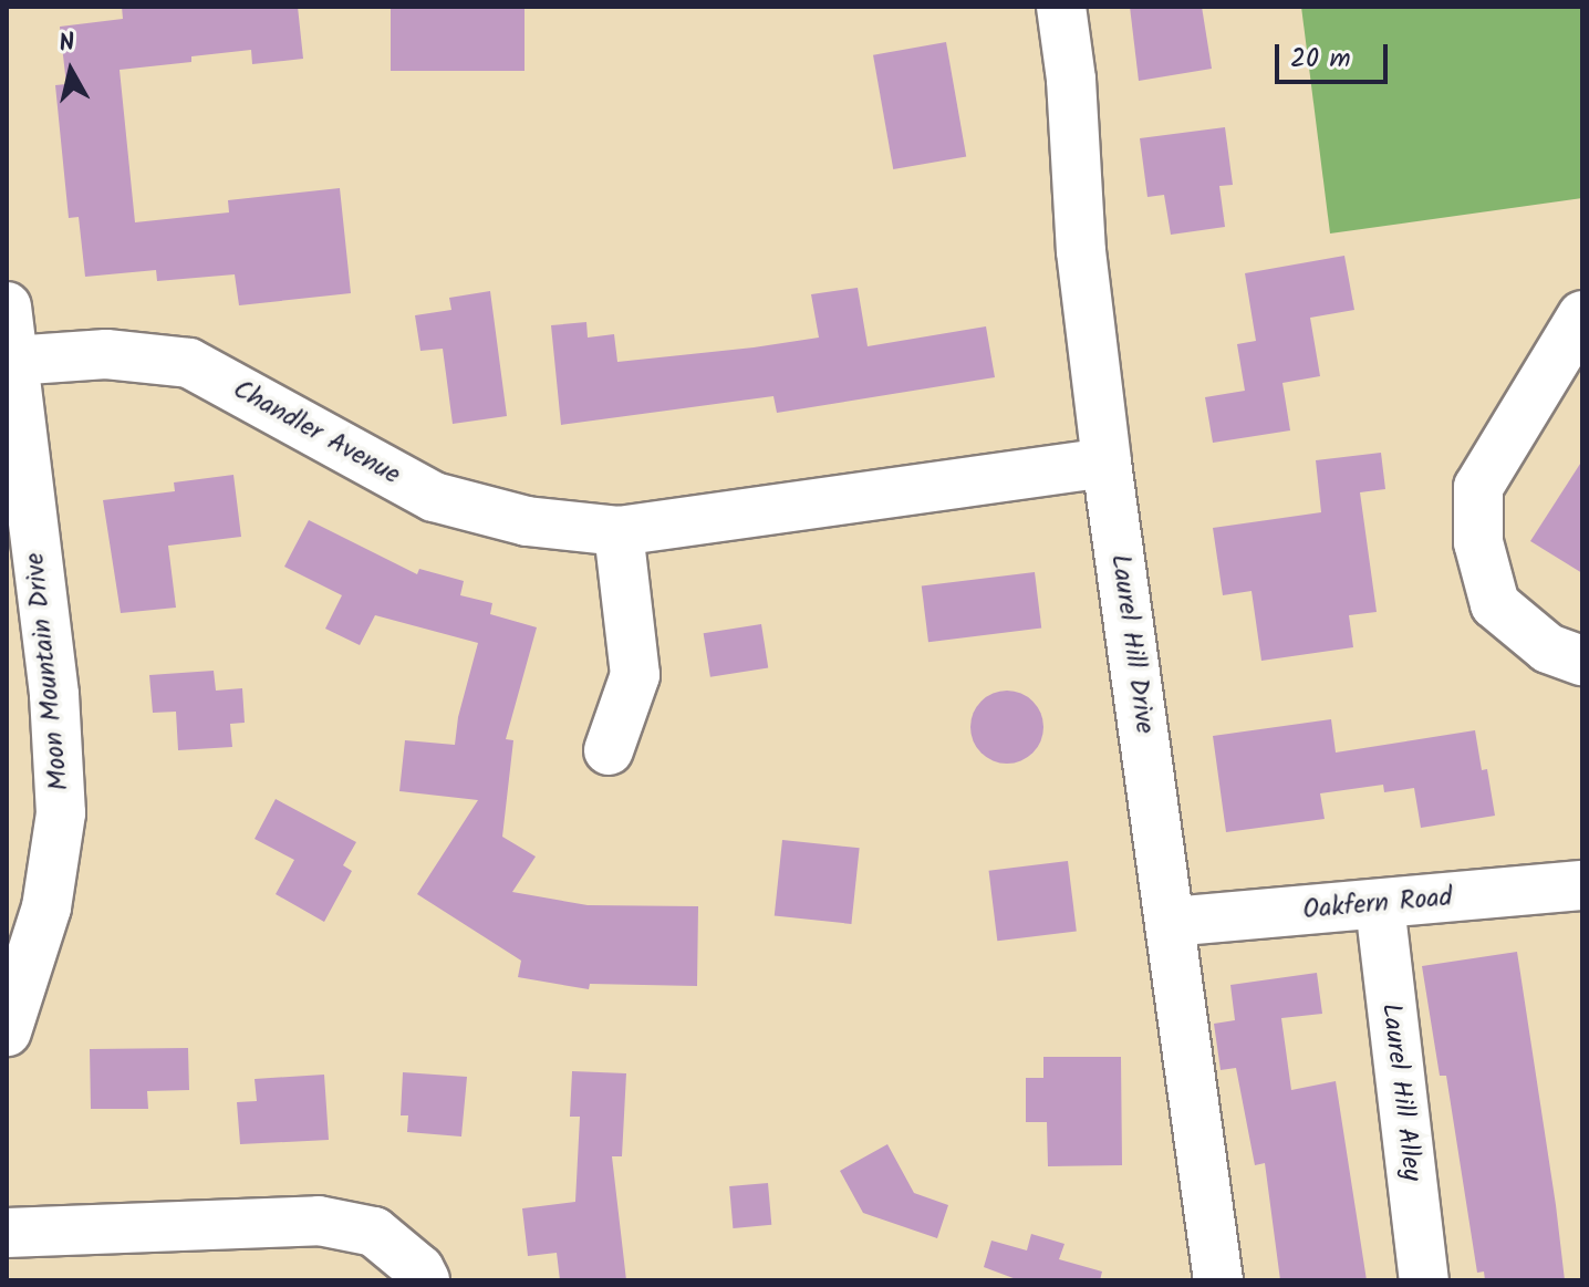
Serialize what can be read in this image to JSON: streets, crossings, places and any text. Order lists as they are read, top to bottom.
{
  "streets": {
    "street": [
      "Chandler Avenue",
      "Laurel Hill Drive",
      "Moon Mountain Drive",
      "Oakfern Road",
      "Laurel Hill Alley"
    ]
  },
  "crossings": [
    ["Chandler Avenue", "Laurel Hill Drive"],
    ["Chandler Avenue", "Moon Mountain Drive"],
    ["Laurel Hill Drive", "Oakfern Road"],
    ["Oakfern Road", "Laurel Hill Alley"]
  ],
  "scale_bar": "20 m",
  "north": "top"
}
